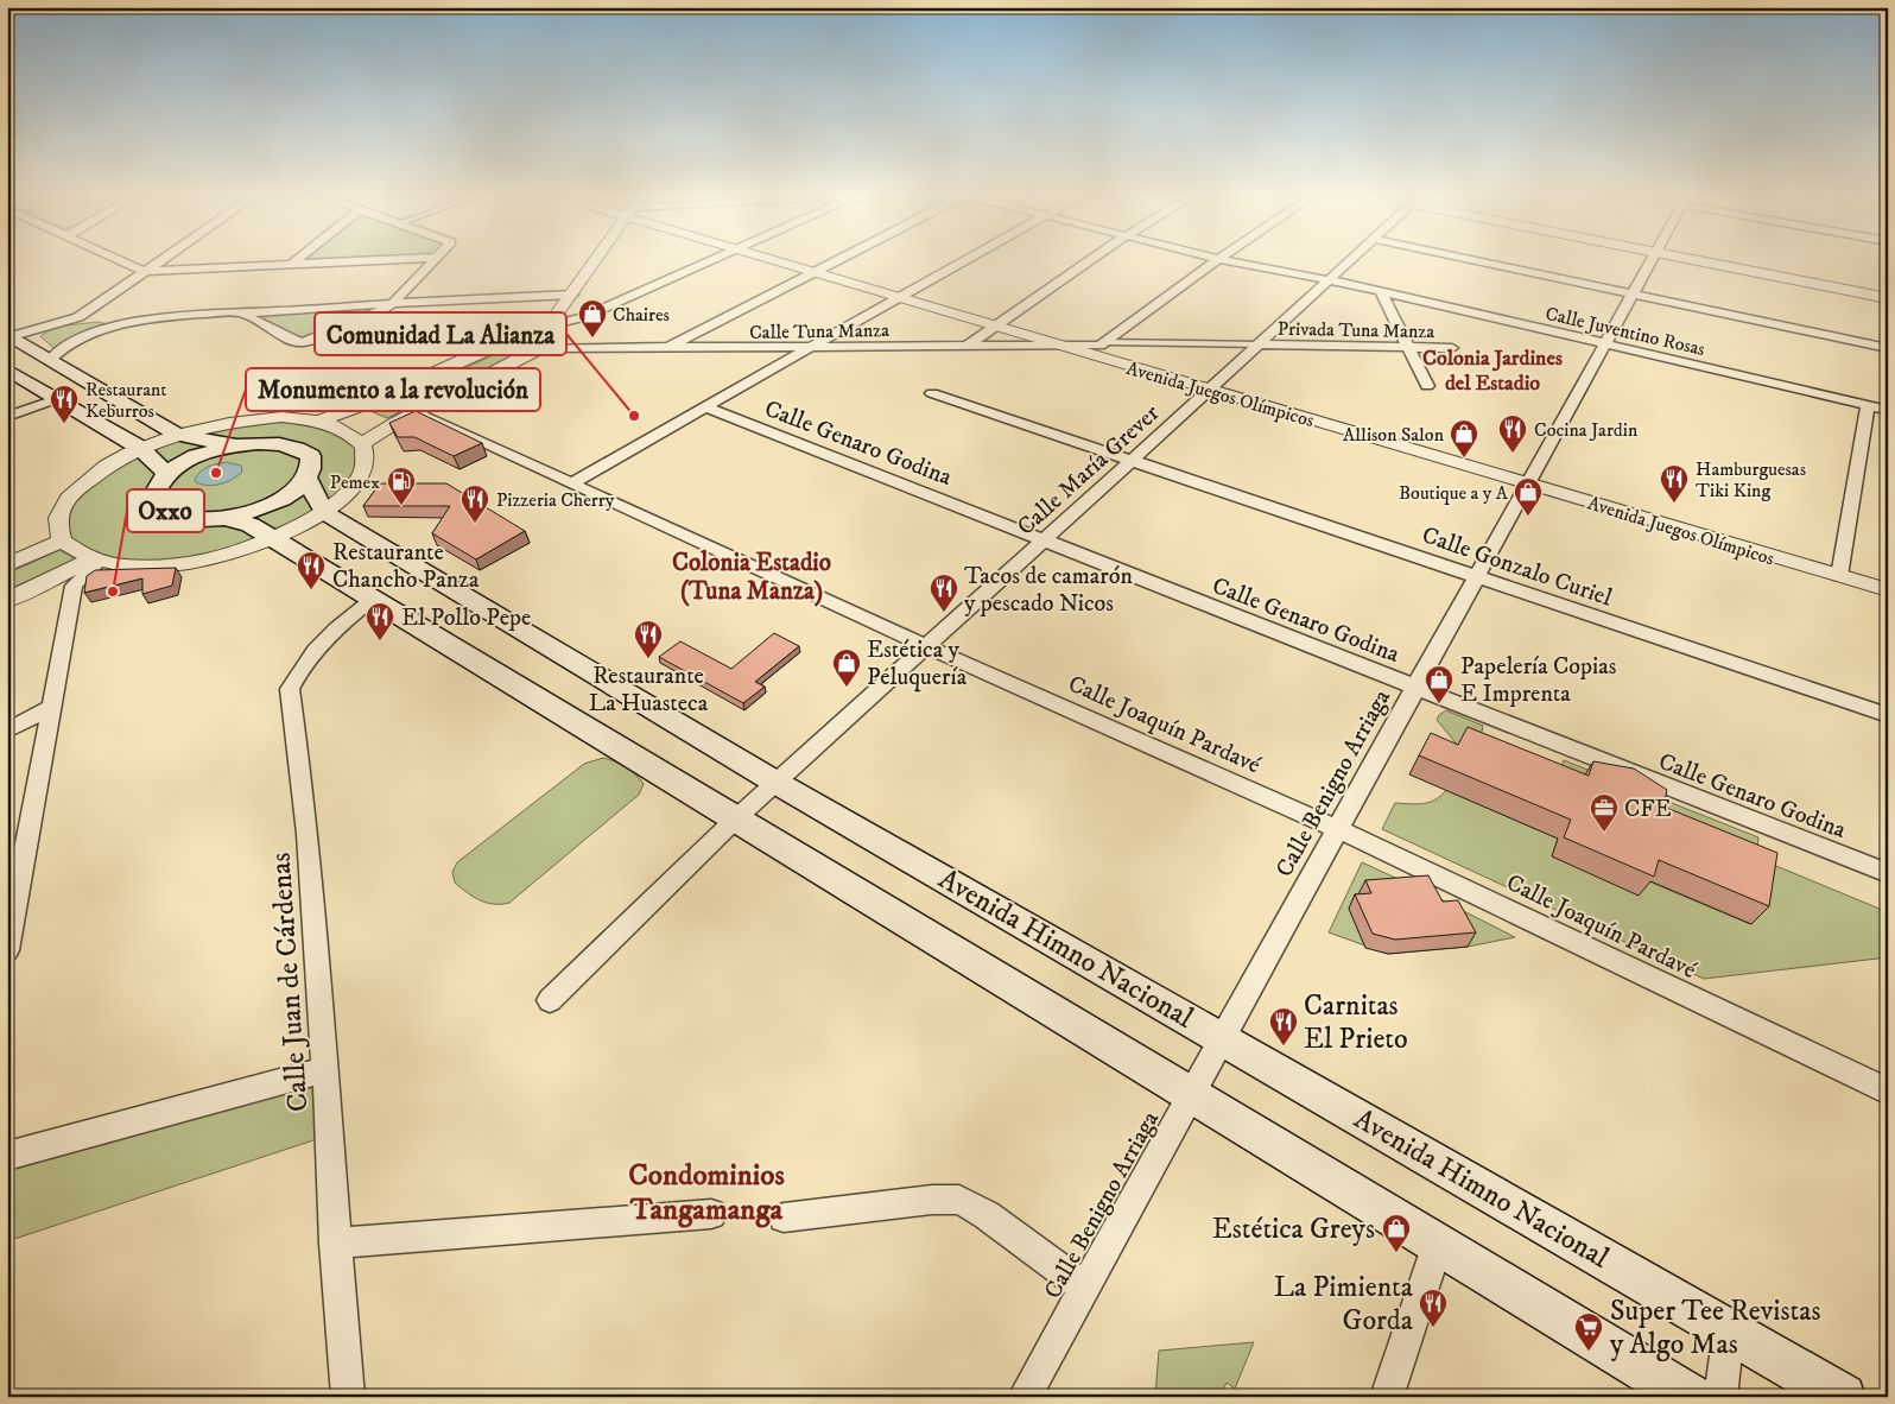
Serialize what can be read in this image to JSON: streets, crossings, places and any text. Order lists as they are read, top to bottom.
{
  "streets": {
    "main road": ["Avenida Himno Nacional"],
    "street": [
      "Privada Tuna Manza",
      "Calle Tuna Manza",
      "Calle Juventino Rosas",
      "Avenida Juegos Olímpicos",
      "Calle Genaro Godina",
      "Calle María Grever",
      "Calle Gonzalo Curiel",
      "Calle Joaquín Pardavé",
      "Calle Benigno Arriaga",
      "Calle Juan de Cárdenas"
    ]
  },
  "crossings": [
    ["Privada Tuna Manza", "Calle María Grever"],
    ["Calle Tuna Manza", "Avenida Juegos Olímpicos"],
    ["Calle Juventino Rosas", "Calle María Grever"],
    ["Calle Juventino Rosas", "Calle Benigno Arriaga"],
    ["Avenida Juegos Olímpicos", "Calle María Grever"],
    ["Avenida Juegos Olímpicos", "Calle Benigno Arriaga"],
    ["Calle Genaro Godina", "Calle María Grever"],
    ["Calle Genaro Godina", "Calle Benigno Arriaga"],
    ["Calle María Grever", "Calle Gonzalo Curiel"],
    ["Calle María Grever", "Calle Joaquín Pardavé"],
    ["Calle María Grever", "Avenida Himno Nacional"],
    ["Calle Gonzalo Curiel", "Calle Benigno Arriaga"],
    ["Calle Joaquín Pardavé", "Calle Benigno Arriaga"],
    ["Calle Benigno Arriaga", "Avenida Himno Nacional"]
  ],
  "districts": ["Colonia Jardines del Estadio", "Colonia Estadio (Tuna Manza)", "Condominios Tangamanga"],
  "places": {
    "shop": [
      "Chaires",
      "Allison Salon",
      "Boutique a y A",
      "Estética y Peluquería",
      "Papelería Copias E Imprenta",
      "Estética Greys"
    ],
    "other": ["Comunidad La Alianza", "Monumento a la revolución", "Oxxo"],
    "restaurant": [
      "Restaurant Keburros",
      "Cocina Jardin",
      "Hamburguesas Tiki King",
      "Pizzeria Cherry",
      "Restaurante Chancho Panza",
      "Tacos de camarón y pescado Nicos",
      "El Pollo Pepe",
      "Restaurante La Huasteca",
      "Carnitas El Prieto",
      "La Pimienta Gorda"
    ],
    "fuel station": ["Pemex"],
    "office": ["CFE"],
    "supermarket": ["Super Tee Revistas y Algo Mas"]
  }
}
